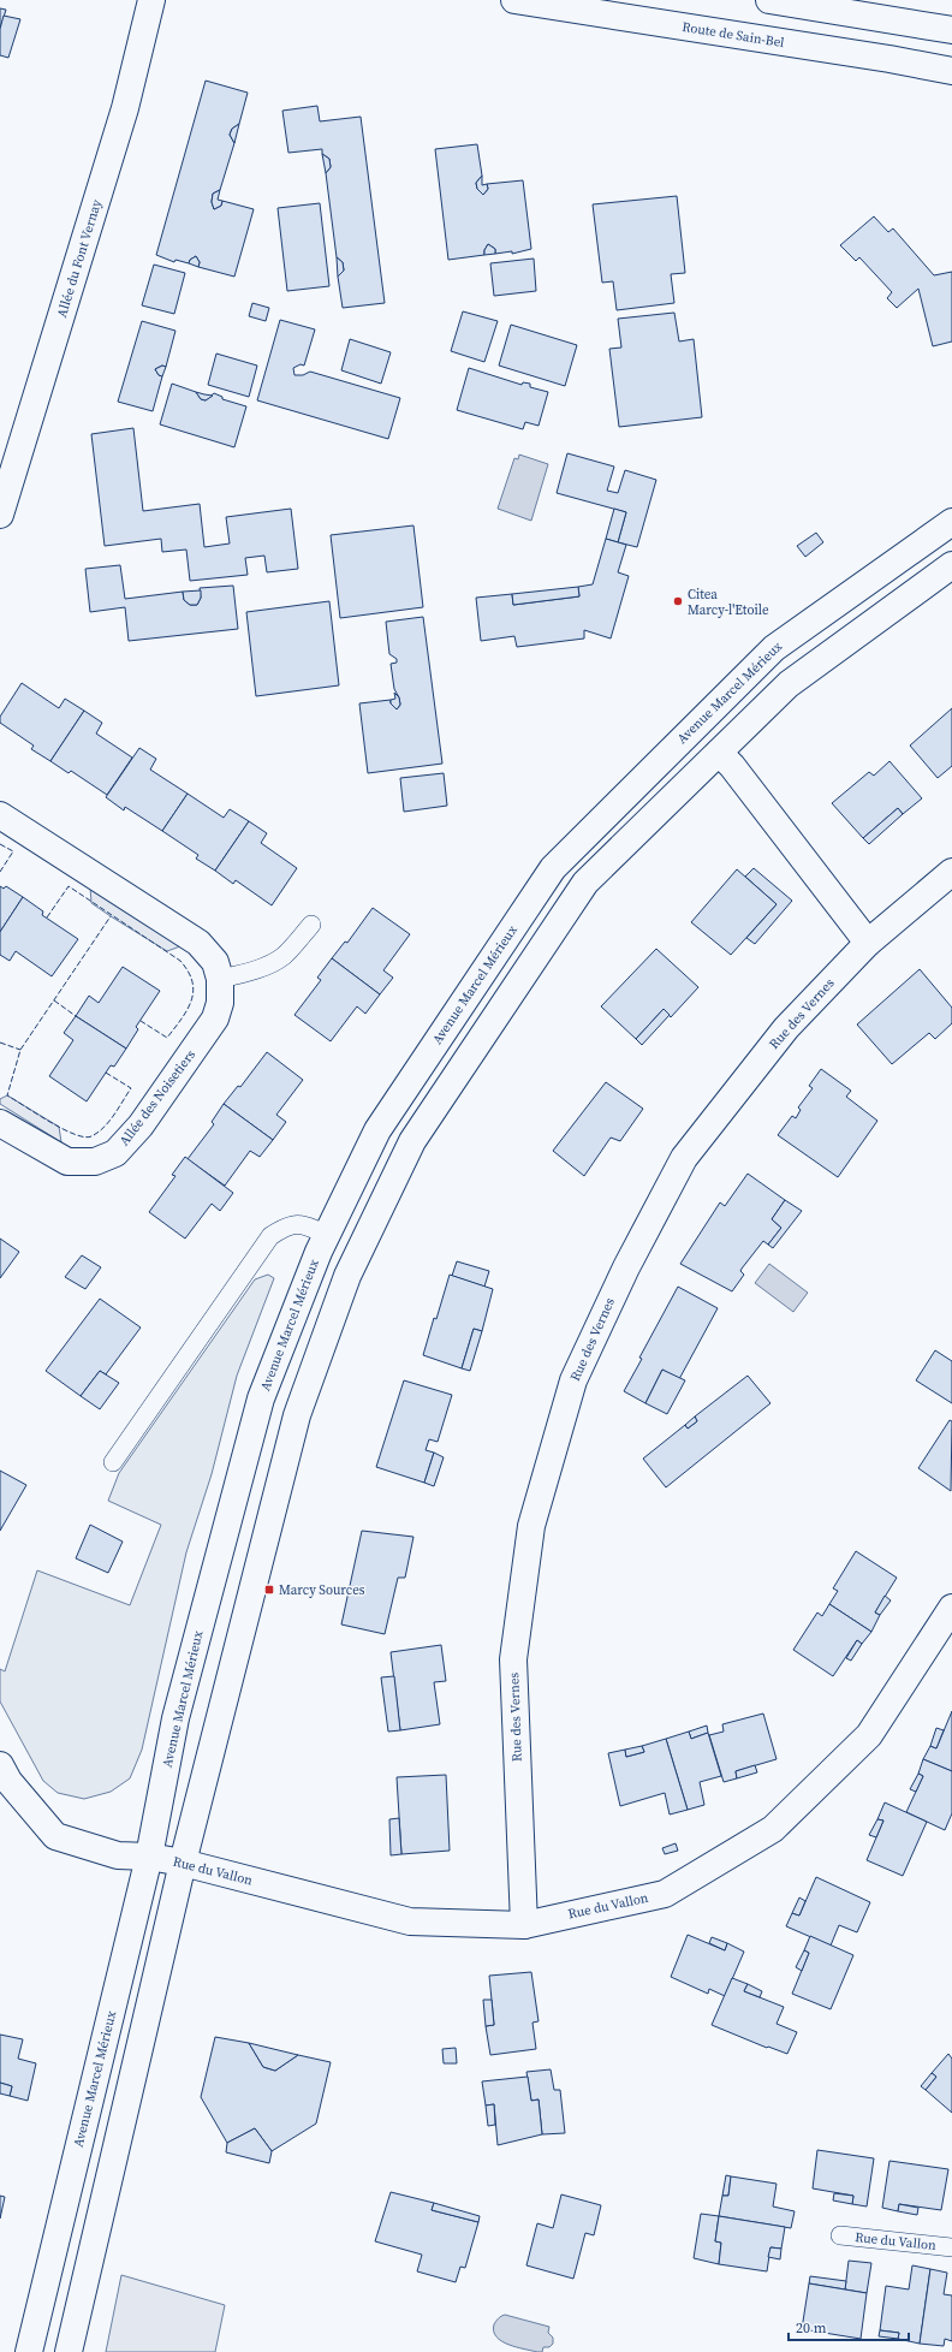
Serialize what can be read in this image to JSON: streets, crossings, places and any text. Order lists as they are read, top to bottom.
{
  "streets": {
    "main road": [
      "Route de Sain-Bel",
      "Allée du Font Vernay",
      "Avenue Marcel Mérieux",
      "Rue des Vernes",
      "Allée des Noisetiers",
      "Rue du Vallon"
    ]
  },
  "crossings": [
    ["Avenue Marcel Mérieux", "Rue du Vallon"],
    ["Rue des Vernes", "Rue du Vallon"]
  ],
  "places": {
    "other": ["Citea Marcy-l'Etoile"],
    "transit": ["Marcy Sources"]
  },
  "scale_bar": "20 m"
}
